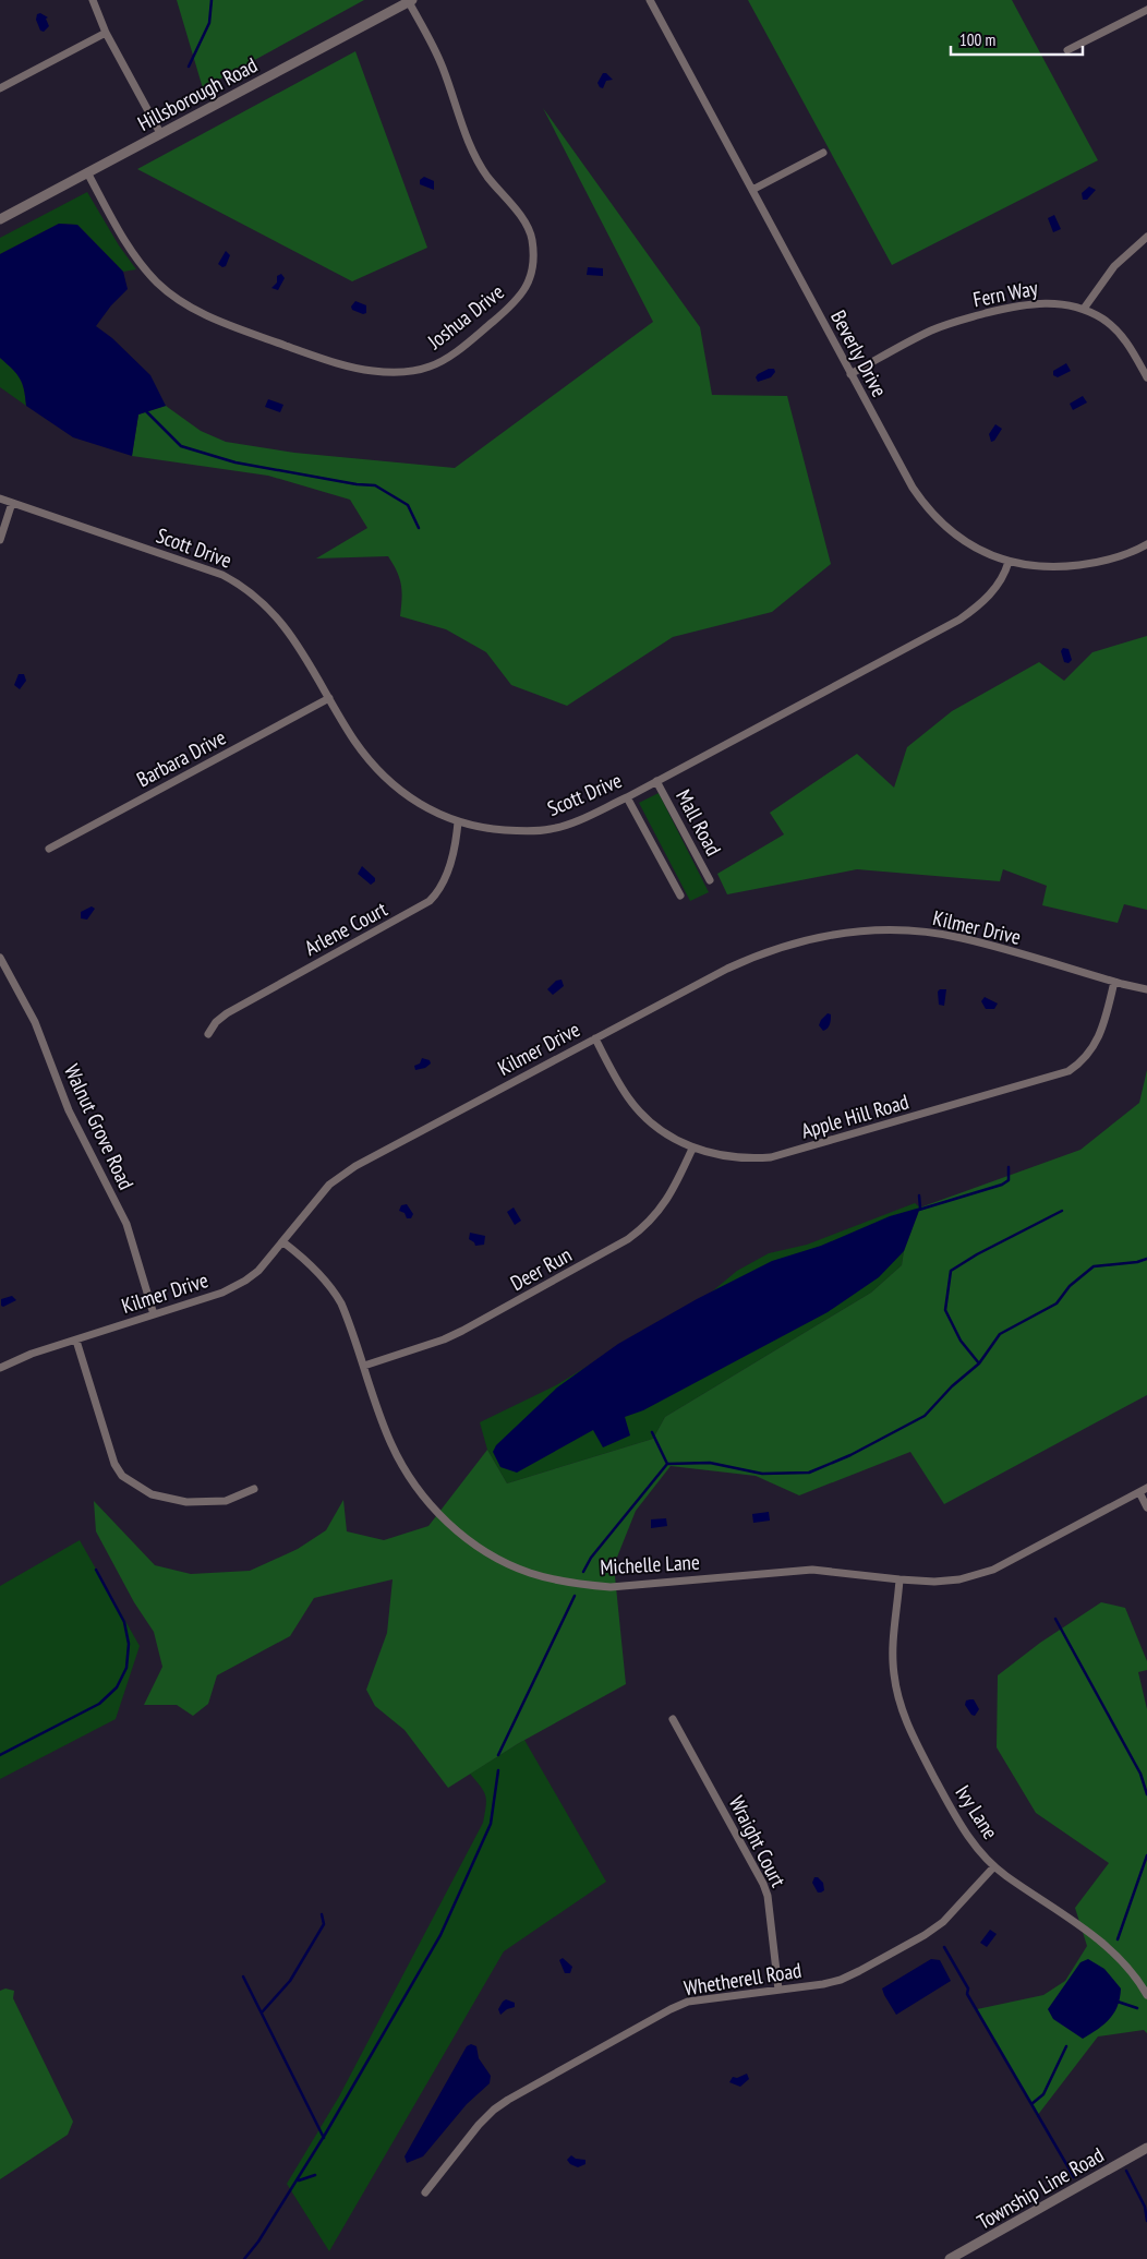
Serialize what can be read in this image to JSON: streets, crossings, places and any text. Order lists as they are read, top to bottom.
{
  "streets": {
    "street": [
      "Hillsborough Road",
      "Fern Way",
      "Joshua Drive",
      "Beverly Drive",
      "Scott Drive",
      "Barbara Drive",
      "Mall Road",
      "Kilmer Drive",
      "Arlene Court",
      "Apple Hill Road",
      "Walnut Grove Road",
      "Deer Run",
      "Michelle Lane",
      "Ivy Lane",
      "Wraight Court",
      "Whetherell Road",
      "Township Line Road"
    ]
  },
  "crossings": [
    ["Hillsborough Road", "Joshua Drive"],
    ["Fern Way", "Beverly Drive"],
    ["Beverly Drive", "Scott Drive"],
    ["Scott Drive", "Barbara Drive"],
    ["Scott Drive", "Mall Road"],
    ["Scott Drive", "Arlene Court"],
    ["Kilmer Drive", "Apple Hill Road"],
    ["Kilmer Drive", "Walnut Grove Road"],
    ["Kilmer Drive", "Michelle Lane"],
    ["Apple Hill Road", "Deer Run"],
    ["Deer Run", "Michelle Lane"],
    ["Michelle Lane", "Ivy Lane"],
    ["Ivy Lane", "Whetherell Road"],
    ["Wraight Court", "Whetherell Road"]
  ],
  "scale_bar": "100 m"
}
